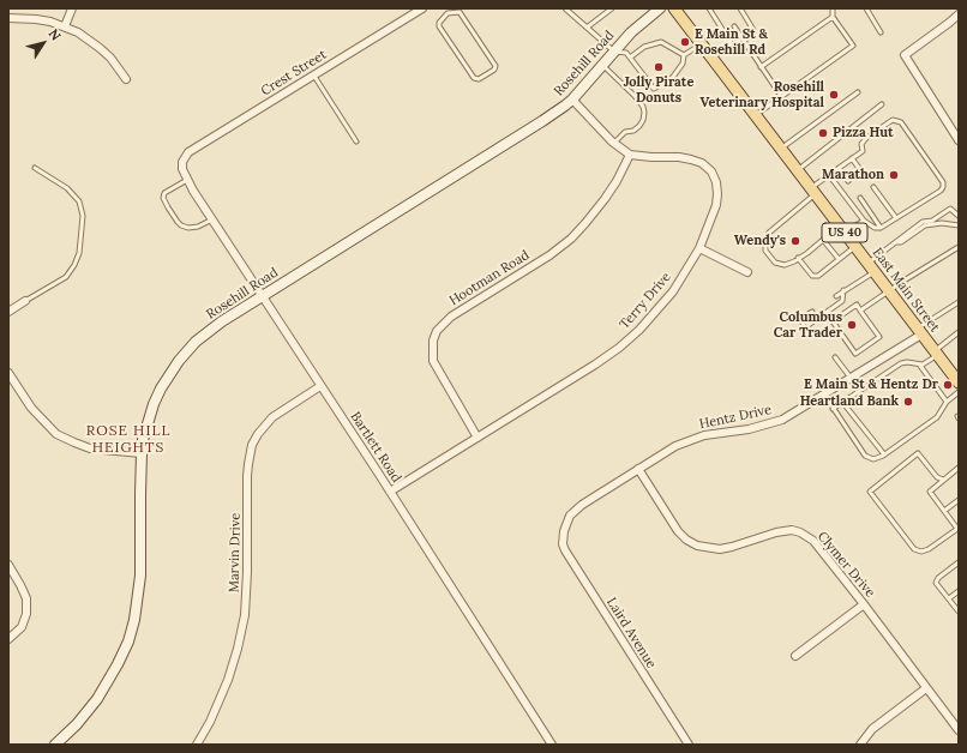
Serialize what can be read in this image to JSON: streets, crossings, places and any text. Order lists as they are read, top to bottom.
{
  "streets": {
    "main road": ["US 40", "East Main Street"],
    "street": [
      "Rosehill Road",
      "Crest Street",
      "Hootman Road",
      "Terry Drive",
      "Hentz Drive",
      "Bartlett Road",
      "Marvin Drive",
      "Clymer Drive",
      "Laird Avenue"
    ]
  },
  "crossings": [
    ["Rosehill Road", "Bartlett Road"],
    ["Crest Street", "Bartlett Road"],
    ["Hootman Road", "Terry Drive"],
    ["East Main Street", "Hentz Drive"],
    ["Terry Drive", "Bartlett Road"],
    ["Hentz Drive", "Clymer Drive"],
    ["Hentz Drive", "Laird Avenue"],
    ["Bartlett Road", "Marvin Drive"]
  ],
  "districts": ["ROSE HILL HEIGHTS"],
  "places": [
    "E Main St & Rosehill Rd",
    "Jolly Pirate Donuts",
    "Rosehill Veterinary Hospital",
    "Pizza Hut",
    "Marathon",
    "Wendy's",
    "Columbus Car Trader",
    "E Main St & Hentz Dr",
    "Heartland Bank"
  ],
  "north": "top right"
}
